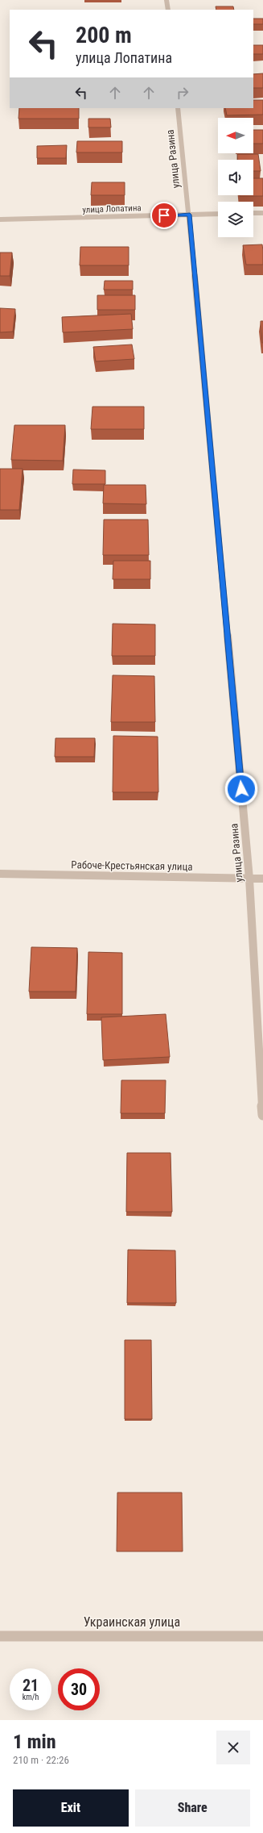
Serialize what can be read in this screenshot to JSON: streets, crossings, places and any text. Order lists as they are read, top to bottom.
{
  "streets": {
    "street": [
      "улица Разина",
      "улица Лопатина",
      "Рабоче-Крестьянская улица",
      "Украинская улица"
    ]
  },
  "crossings": [
    ["улица Разина", "улица Лопатина"],
    ["улица Разина", "Рабоче-Крестьянская улица"]
  ],
  "north": "left",
  "page": {
    "turn": ["200 m", "улица Лопатина"],
    "speed": "21 km/h",
    "limit": "30",
    "heading": ["1 min", "210 m · 22:26"],
    "buttons": ["Exit", "Share"]
  }
}
